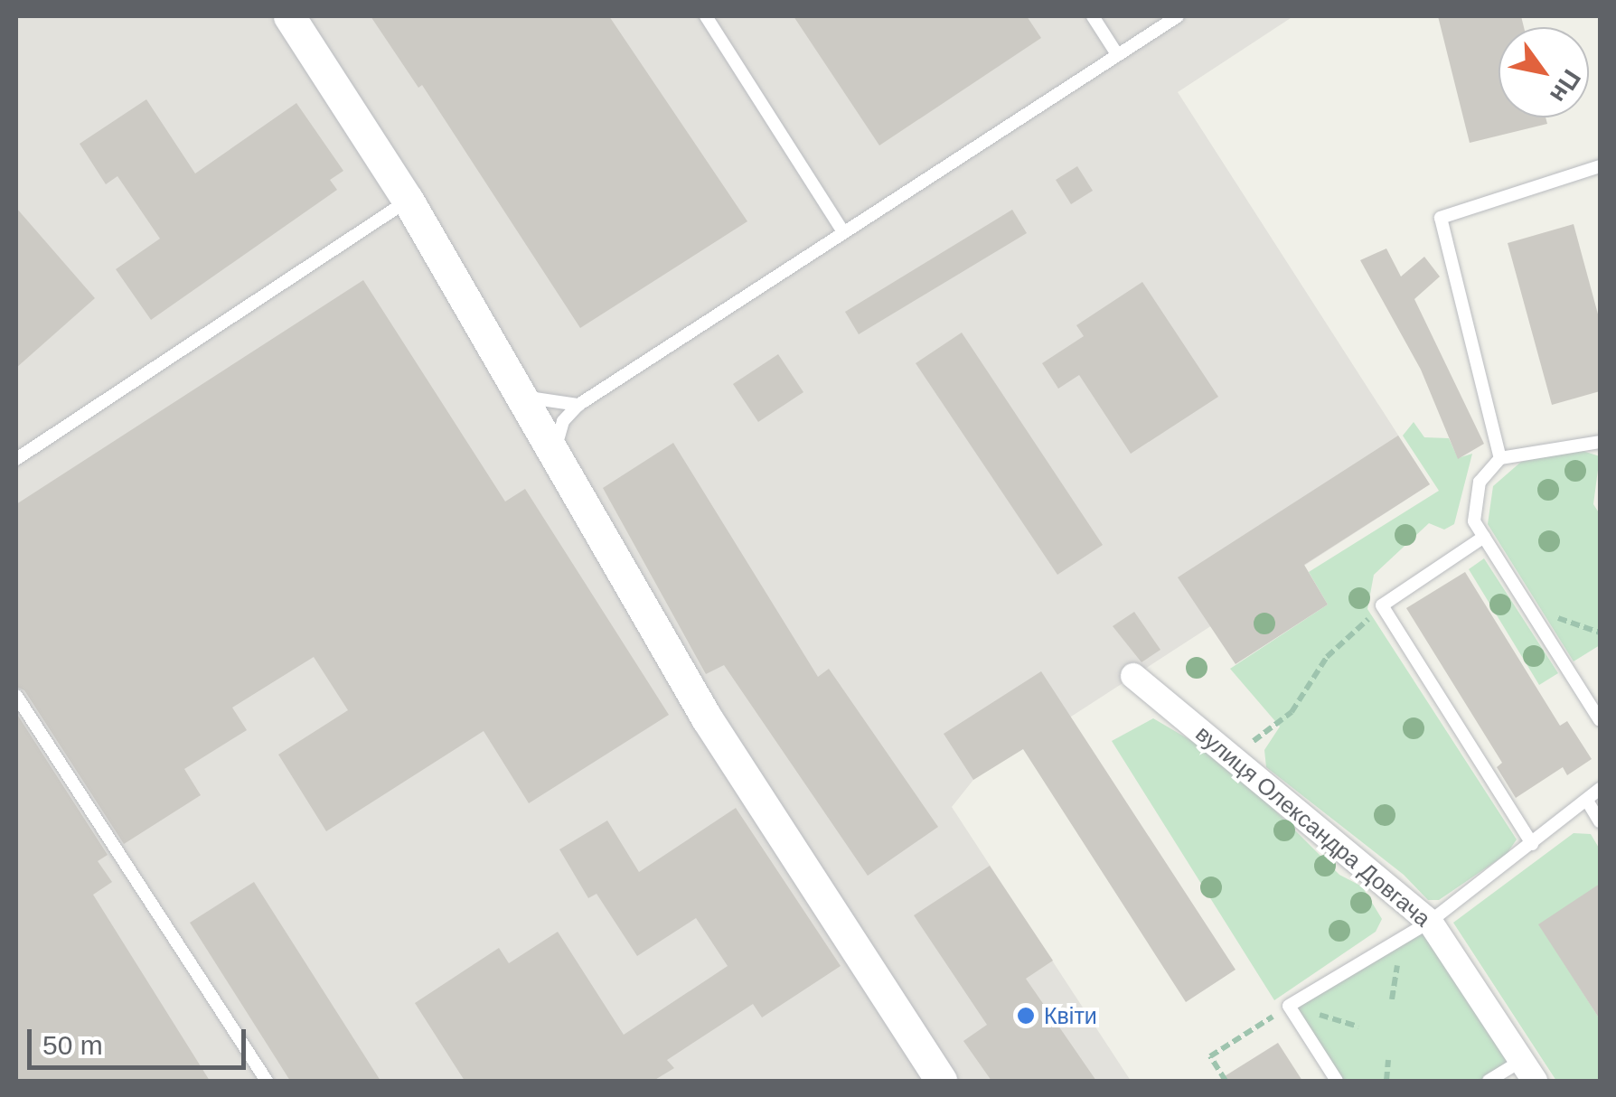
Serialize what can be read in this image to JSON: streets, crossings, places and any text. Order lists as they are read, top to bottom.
{
  "streets": {
    "street": ["вулиця Олександра Довгача"]
  },
  "places": ["Квіти"],
  "scale_bar": "50 m",
  "north": "bottom right"
}
